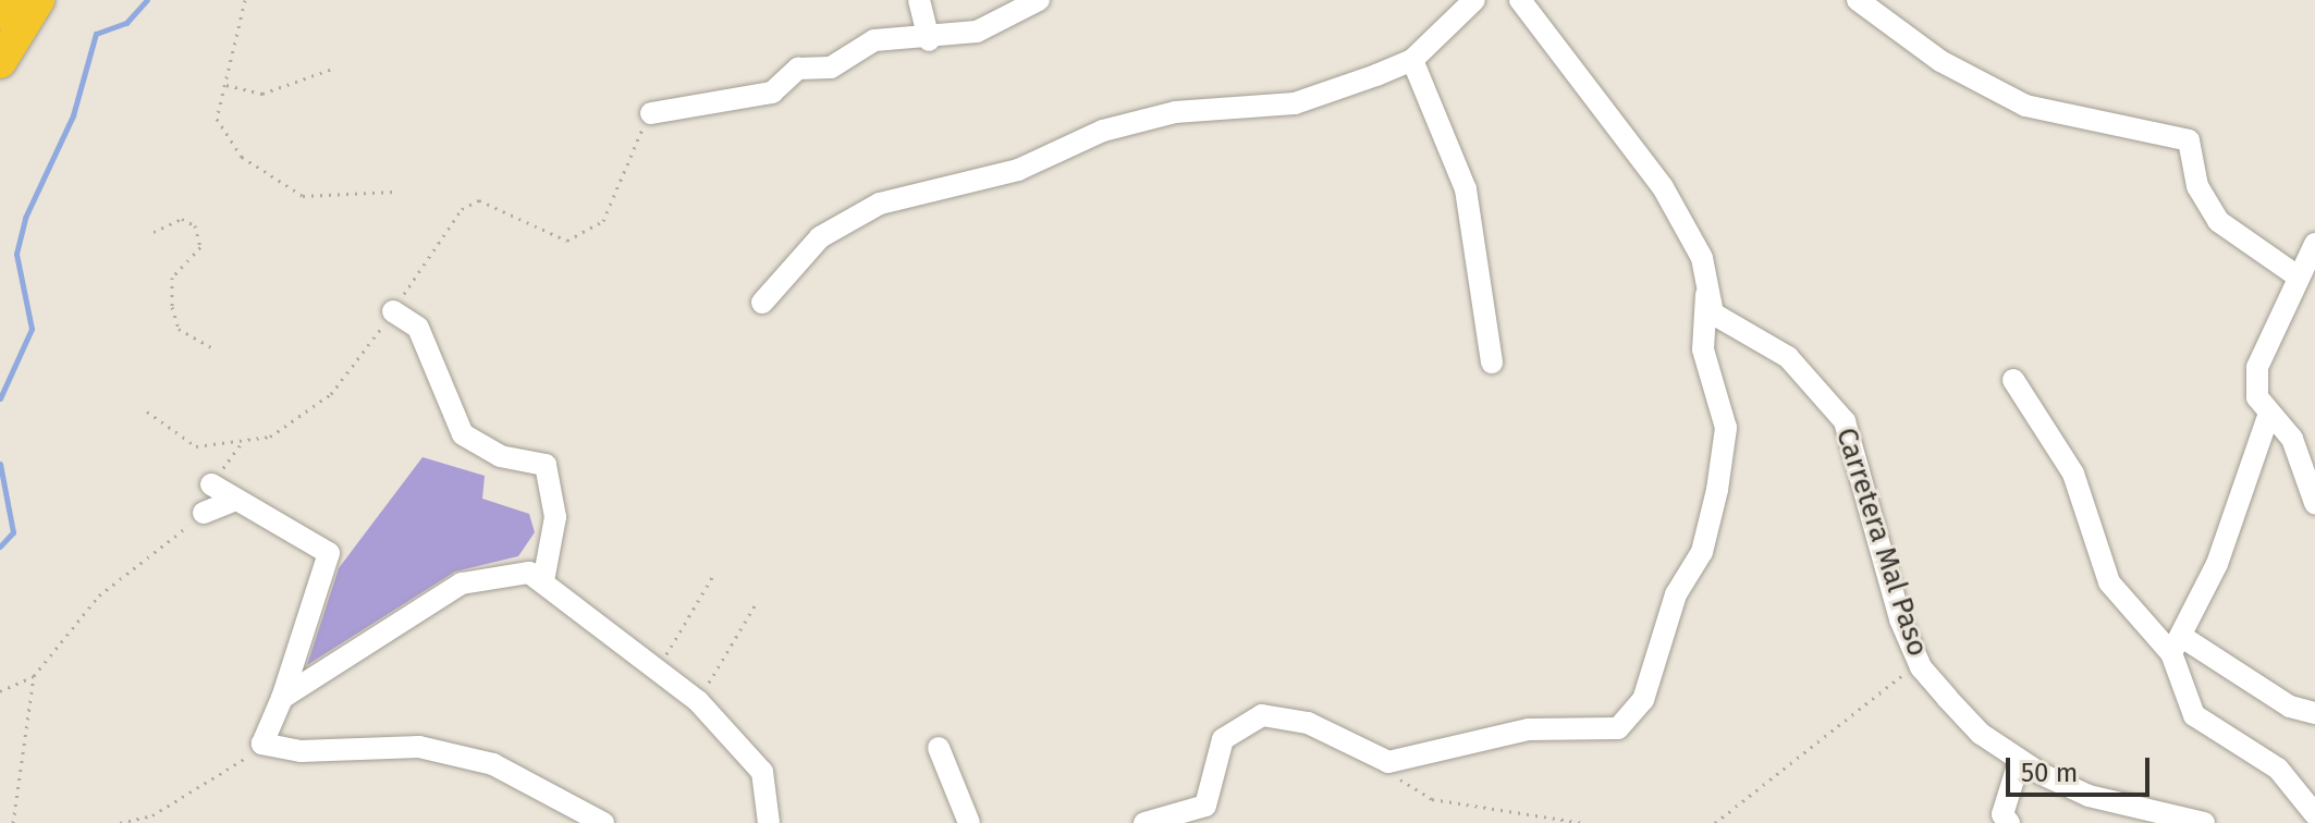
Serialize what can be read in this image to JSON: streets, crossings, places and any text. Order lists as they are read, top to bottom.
{
  "streets": {
    "street": ["Carretera Mal Paso"]
  },
  "scale_bar": "50 m"
}
